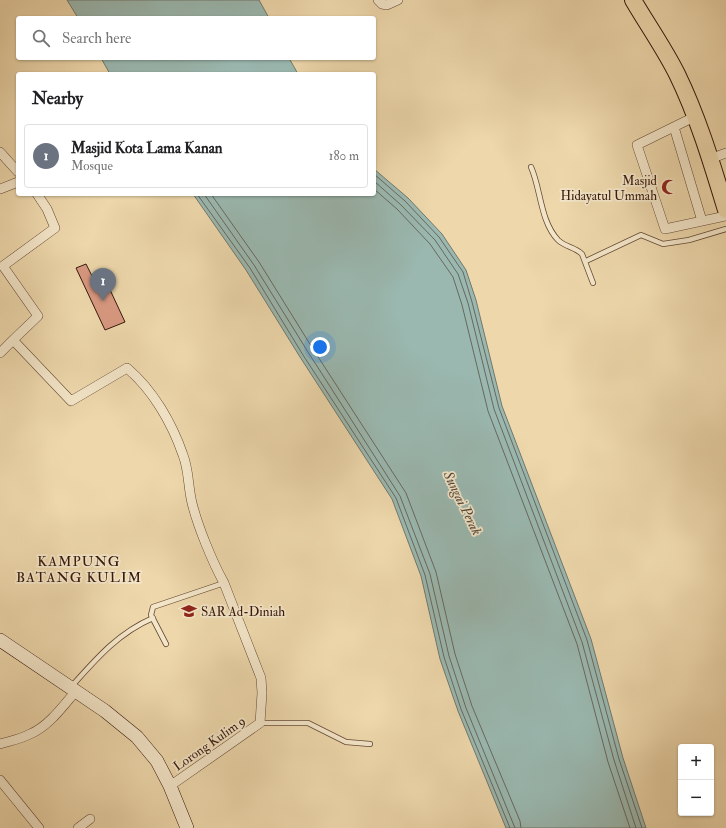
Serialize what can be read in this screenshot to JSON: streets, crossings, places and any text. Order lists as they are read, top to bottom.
{
  "streets": {
    "street": ["Lorong Kulim 9"]
  },
  "districts": ["KAMPUNG BATANG KULIM"],
  "water": ["Sungai Perak"],
  "places": {
    "mosque": ["Masjid Hidayatul Ummah"],
    "school or university": ["SAR Ad-Diniah"]
  },
  "page": {
    "search": "Search here",
    "heading": "Nearby",
    "list": [
      {
        "mark": "1",
        "name": "Masjid Kota Lama Kanan",
        "note": "Mosque",
        "value": "180 m"
      }
    ],
    "pins": "1",
    "map_buttons": ["+", "−"]
  }
}
